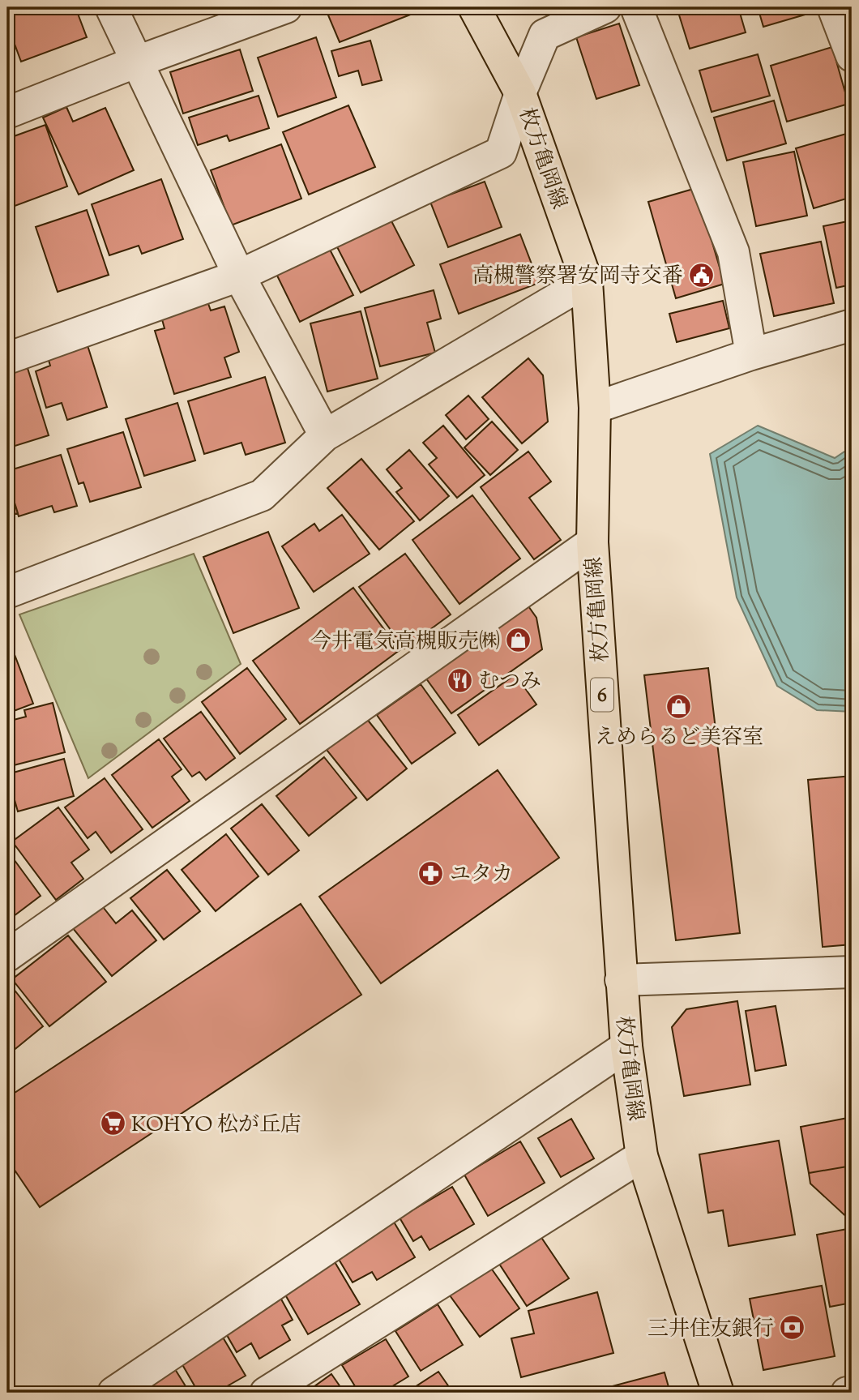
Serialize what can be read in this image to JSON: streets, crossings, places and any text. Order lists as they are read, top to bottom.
{
  "streets": {
    "main road": ["枚方亀岡線", "6"]
  },
  "places": {
    "public building": ["高槻警察署安岡寺交番"],
    "shop": ["今井電気高槻販売㈱", "えめらるど美容室"],
    "restaurant": ["むつみ"],
    "pharmacy": ["ユタカ"],
    "supermarket": ["KOHYO 松が丘店"],
    "bank": ["三井住友銀行"]
  }
}
